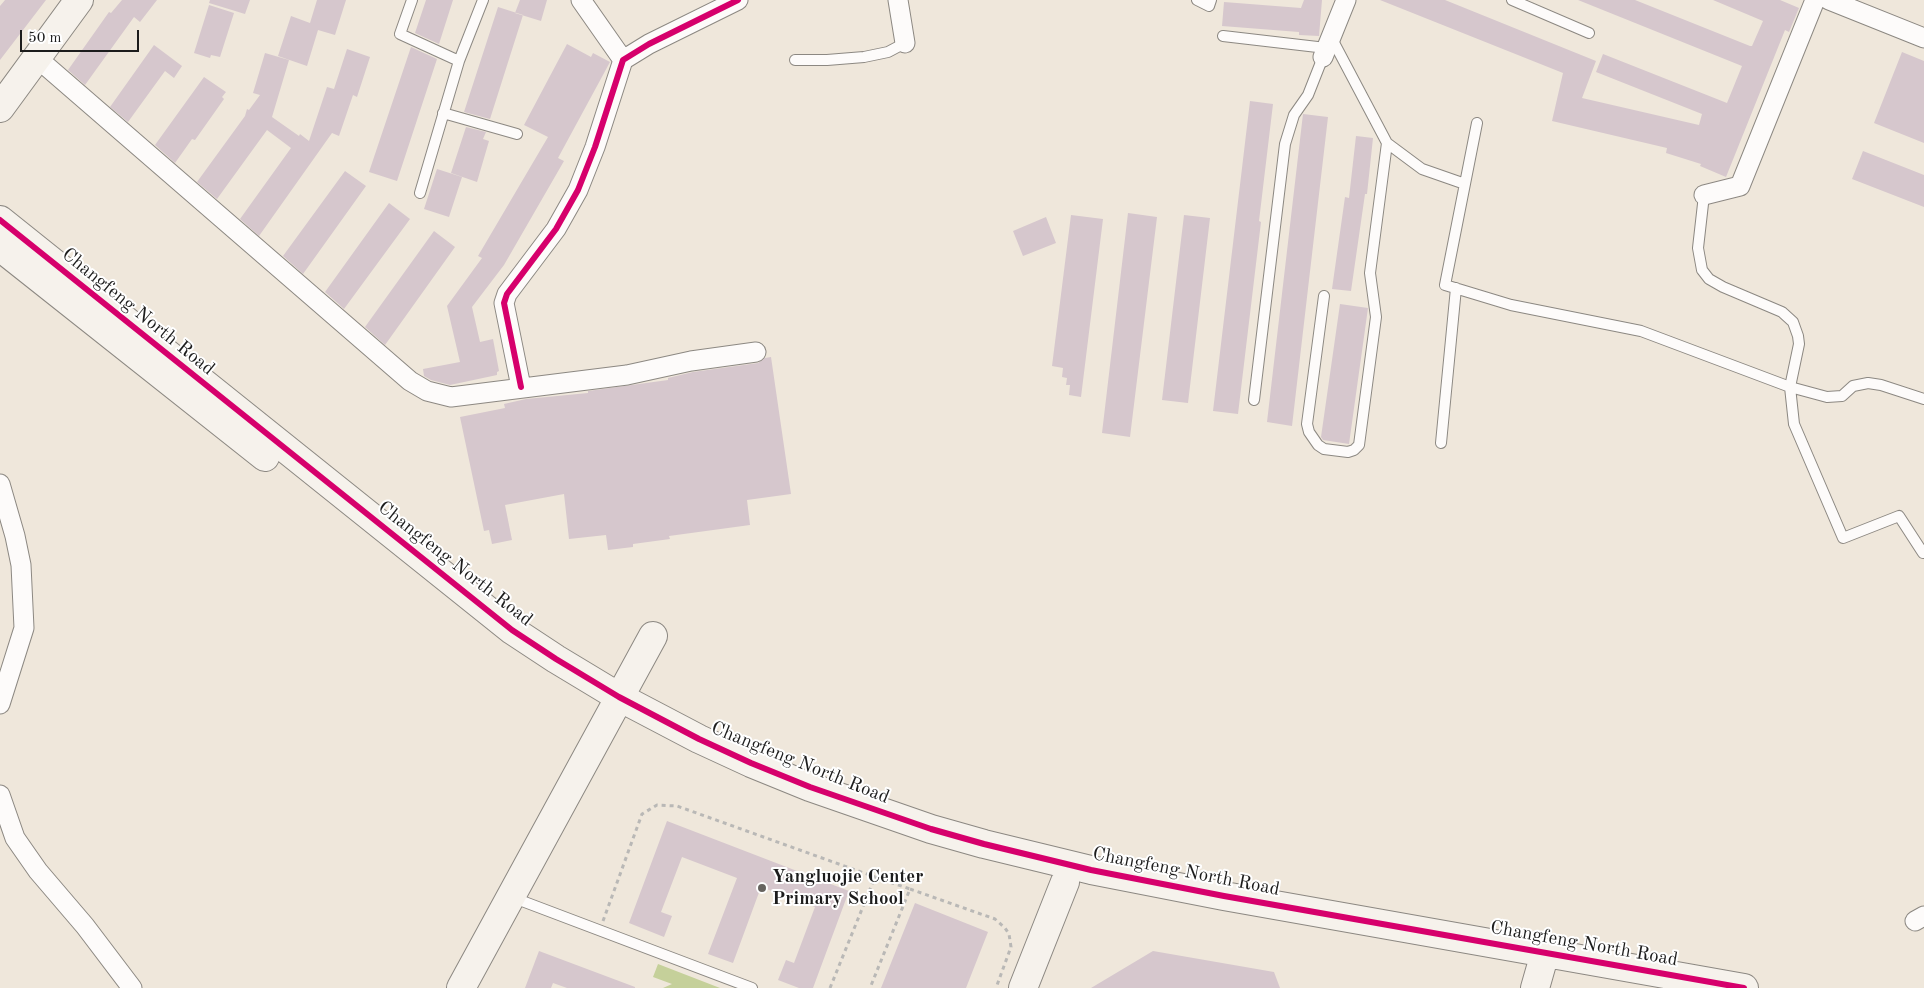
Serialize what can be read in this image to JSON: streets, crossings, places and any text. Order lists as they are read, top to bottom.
{
  "streets": {
    "street": ["Changfeng North Road"]
  },
  "places": ["Yangluojie Center Primary School"],
  "scale_bar": "50 m"
}
